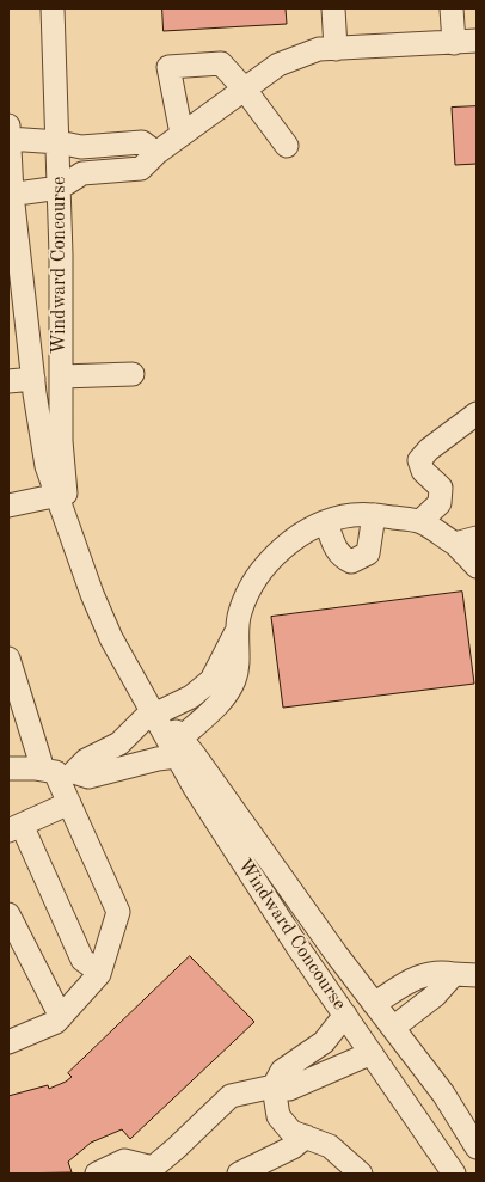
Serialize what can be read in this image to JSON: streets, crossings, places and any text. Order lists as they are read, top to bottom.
{
  "streets": {
    "street": ["Windward Concourse"]
  }
}
